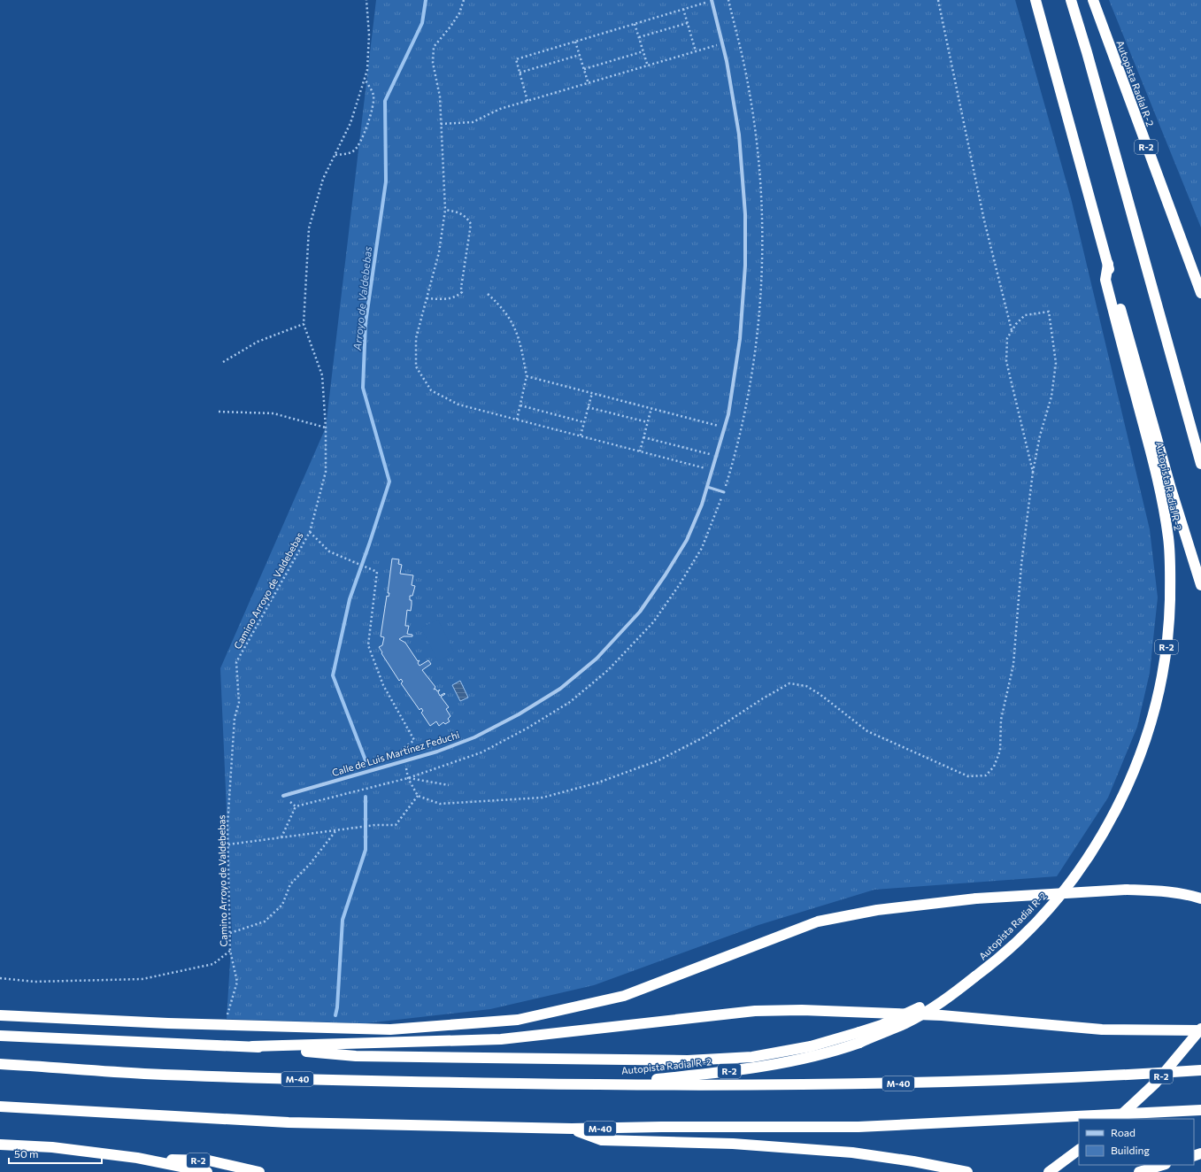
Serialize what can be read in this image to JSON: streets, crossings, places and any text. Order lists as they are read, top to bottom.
{
  "streets": {
    "highway": ["Autopista Radial R-2", "R-2", "M-40"],
    "street": ["Calle de Luis Martínez Feduchi"],
    "path": ["Camino Arroyo de Valdebebas"]
  },
  "crossings": [
    ["Autopista Radial R-2", "M-40"]
  ],
  "water": ["Arroyo de Valdebebas"],
  "legend": ["Road", "Building"],
  "scale_bar": "50 m"
}
